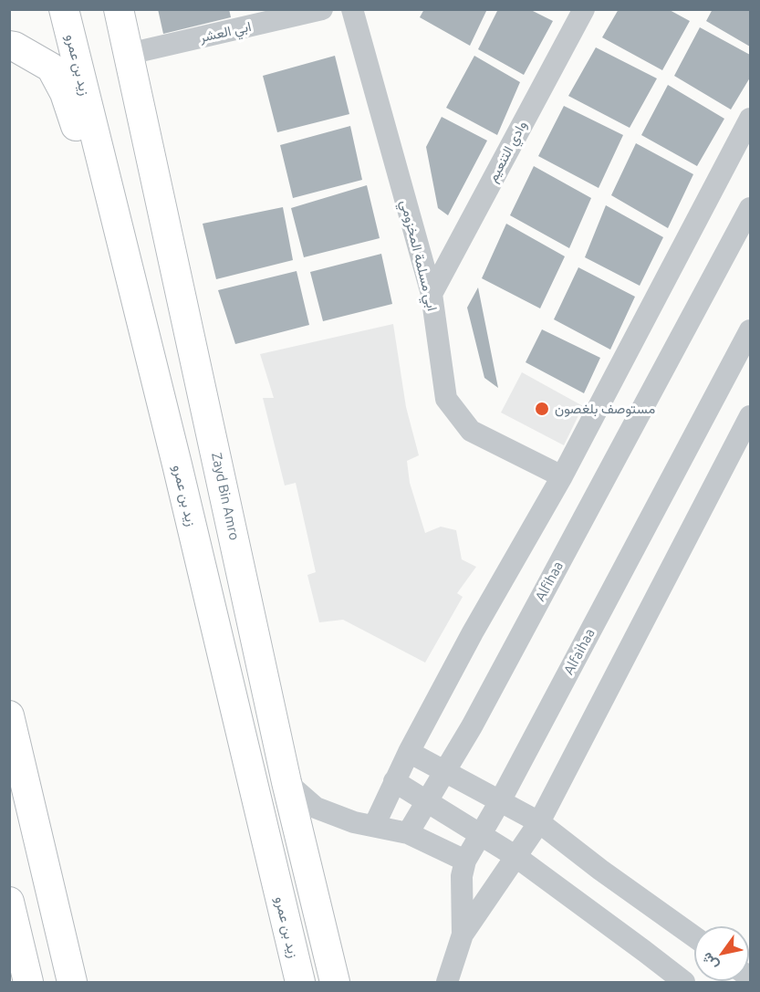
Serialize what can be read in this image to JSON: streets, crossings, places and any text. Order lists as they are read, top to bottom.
{
  "streets": {
    "main road": ["زيد بن عمرو", "Zayd Bin Amro"],
    "street": [
      "ابي العشر",
      "وادي التنعيم",
      "ابي مسلمة المخزومي",
      "Alfihaa",
      "Alfaihaa"
    ]
  },
  "crossings": [
    ["ابي العشر", "Zayd Bin Amro"],
    ["وادي التنعيم", "ابي مسلمة المخزومي"]
  ],
  "places": ["مستوصف بلغصون"],
  "north": "bottom left"
}
